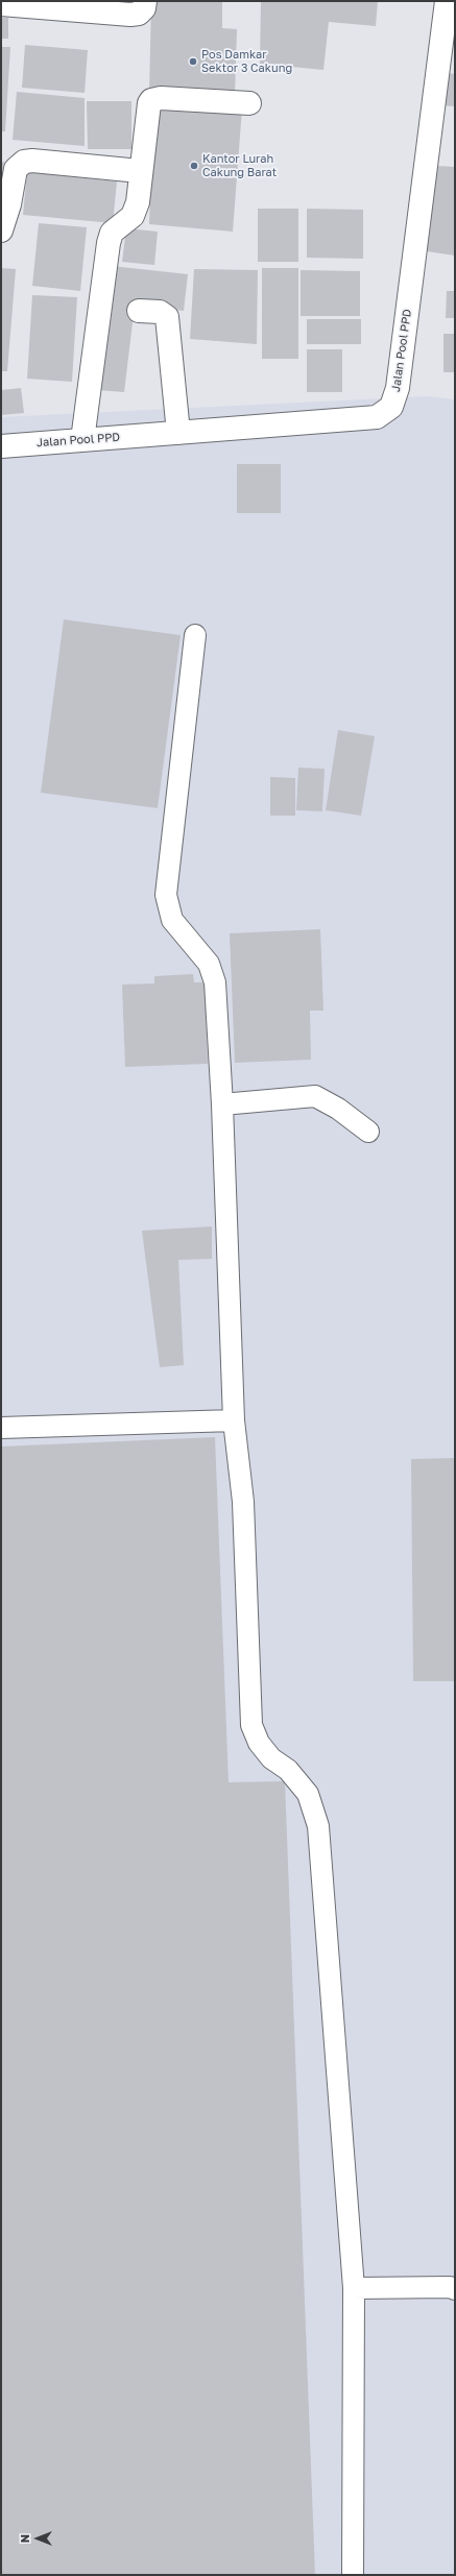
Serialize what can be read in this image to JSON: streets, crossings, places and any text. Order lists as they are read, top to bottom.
{
  "streets": {
    "street": ["Jalan Pool PPD"]
  },
  "places": ["Pos Damkar Sektor 3 Cakung", "Kantor Lurah Cakung Barat"],
  "north": "left"
}
